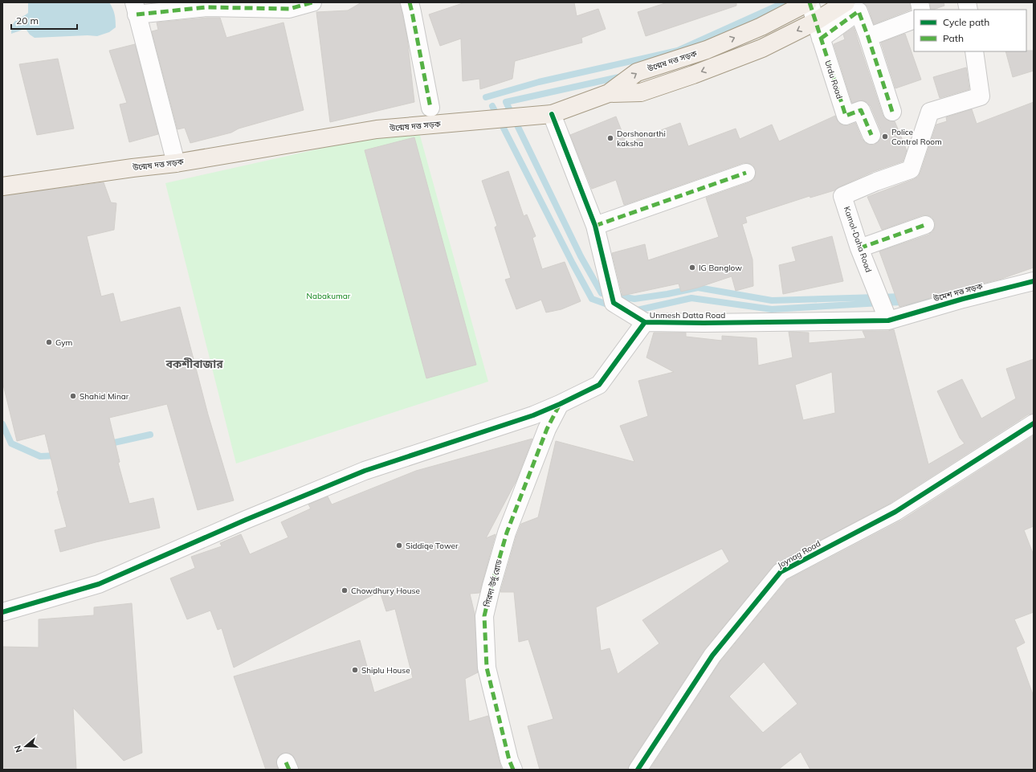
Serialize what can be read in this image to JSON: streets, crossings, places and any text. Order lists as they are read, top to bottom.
{
  "streets": {
    "main road": ["উন্মেষ দত্ত সড়ক"],
    "street": [
      "Urdu Road",
      "Kamol-Daha Road",
      "উমেশ দত্ত সড়ক",
      "Unmesh Datta Road",
      "Joynag Road",
      "গিরদা উর্দু রোড"
    ]
  },
  "crossings": [
    ["উন্মেষ দত্ত সড়ক", "Urdu Road"],
    ["উন্মেষ দত্ত সড়ক", "Unmesh Datta Road"],
    ["Kamol-Daha Road", "উমেশ দত্ত সড়ক"],
    ["Kamol-Daha Road", "Unmesh Datta Road"],
    ["উমেশ দত্ত সড়ক", "Unmesh Datta Road"]
  ],
  "districts": ["বকশীবাজার"],
  "parks": ["Nabakumar"],
  "places": [
    "Police Control Room",
    "Dorshonarthi kaksha",
    "IG Banglow",
    "Gym",
    "Shahid Minar",
    "Siddiqe Tower",
    "Chowdhury House",
    "Shiplu House"
  ],
  "legend": ["Cycle path", "Path"],
  "scale_bar": "20 m",
  "north": "left"
}
